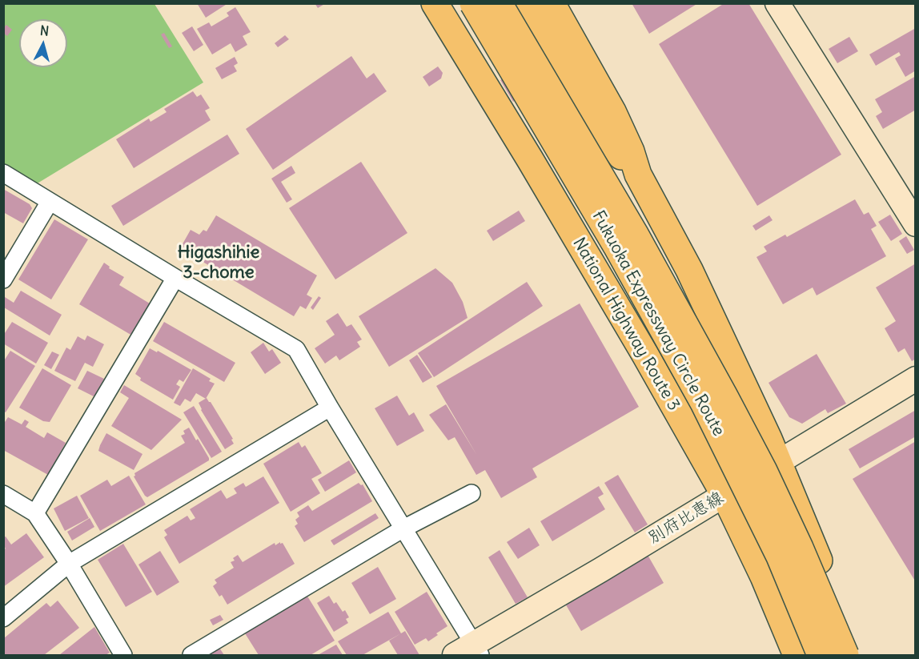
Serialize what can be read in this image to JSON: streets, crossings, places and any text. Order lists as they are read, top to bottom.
{
  "streets": {
    "highway": ["Fukuoka Expressway Circle Route", "National Highway Route 3"],
    "main road": ["別府比恵線"]
  },
  "crossings": [
    ["National Highway Route 3", "別府比恵線"]
  ],
  "districts": ["Higashihie 3-chome"],
  "north": "top"
}
